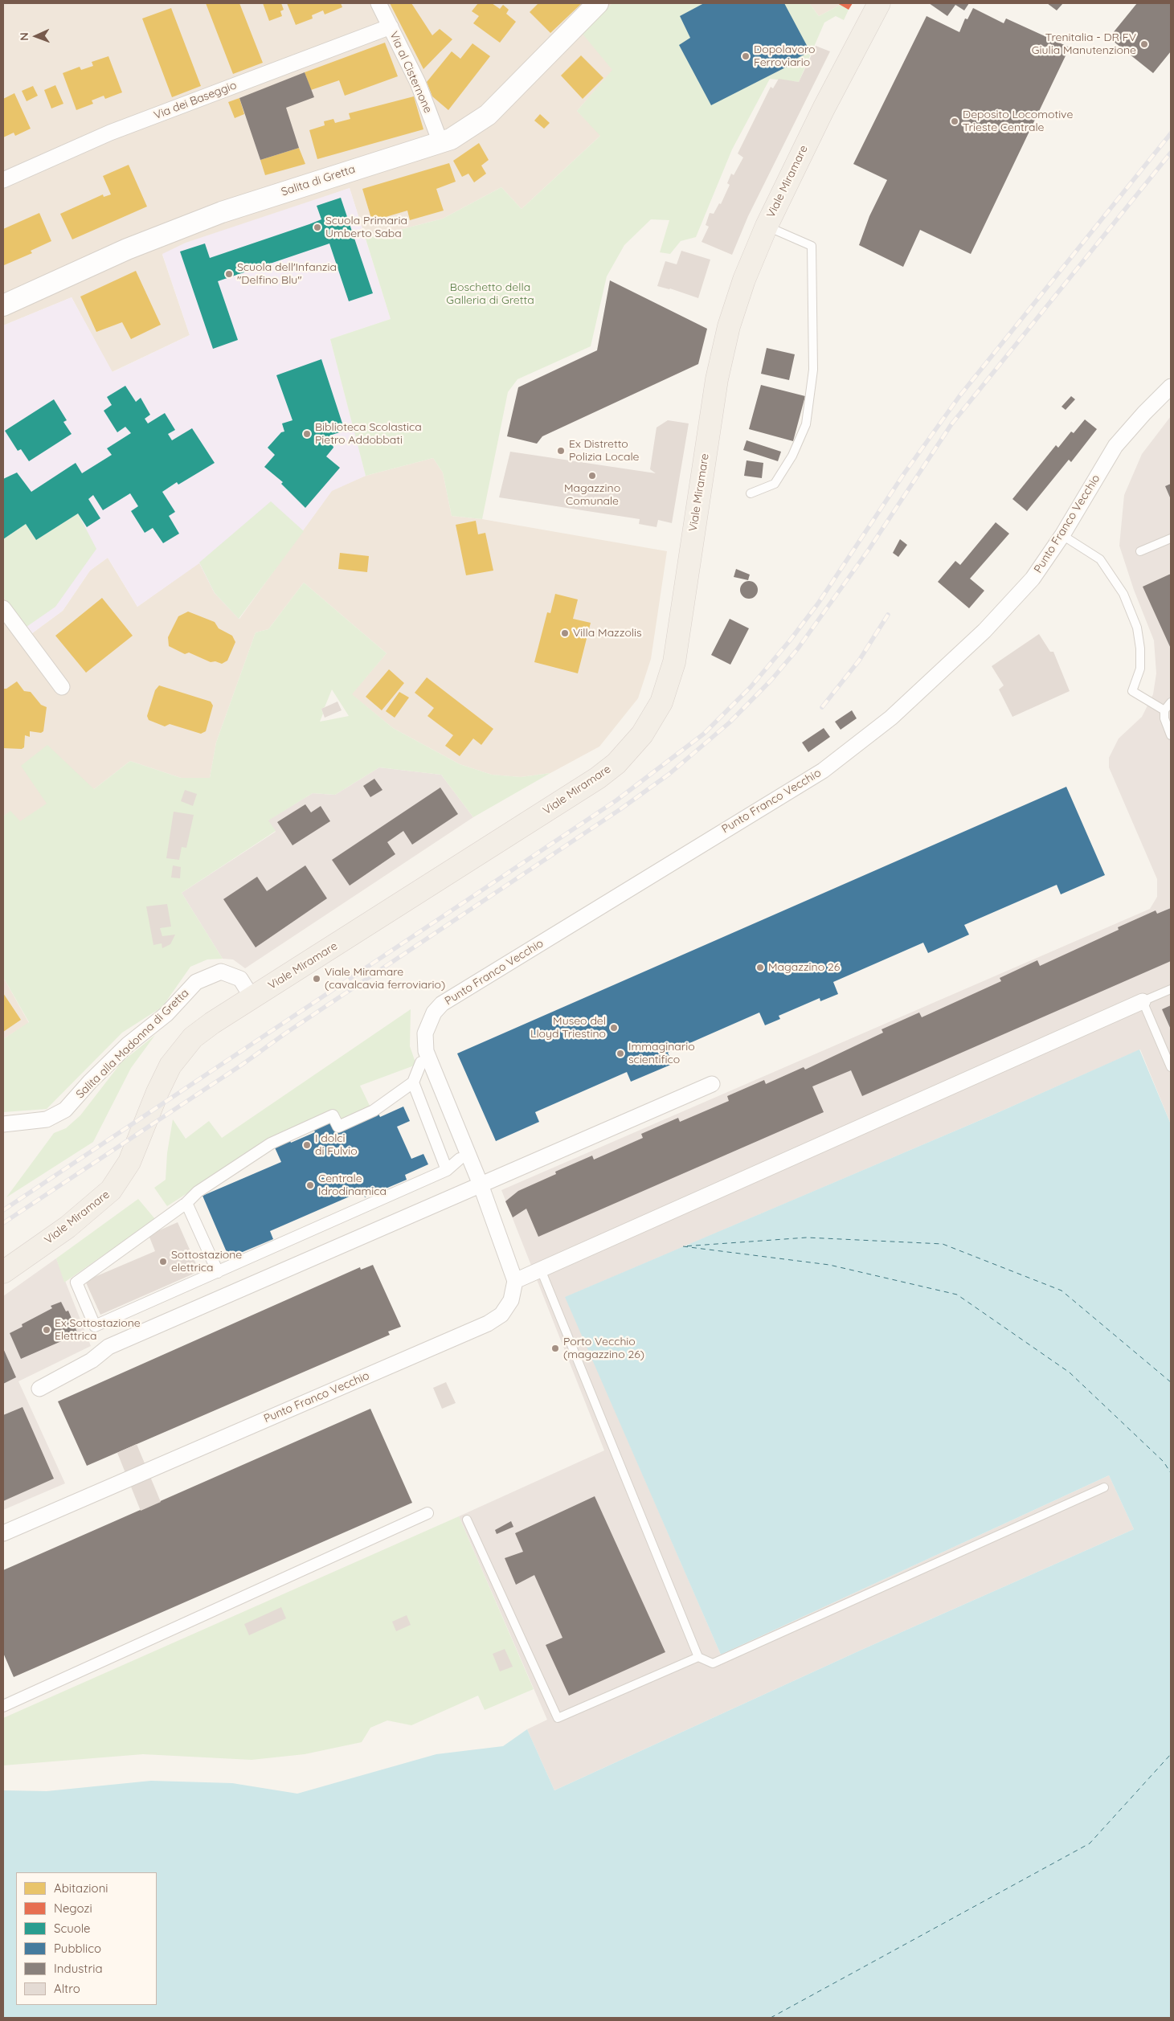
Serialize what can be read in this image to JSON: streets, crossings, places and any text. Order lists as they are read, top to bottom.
{
  "streets": {
    "main road": ["Salita di Gretta", "Viale Miramare"],
    "street": [
      "Via al Cisternone",
      "Via dei Baseggio",
      "Punto Franco Vecchio",
      "Salita alla Madonna di Gretta"
    ]
  },
  "crossings": [
    ["Via al Cisternone", "Via dei Baseggio"],
    ["Via al Cisternone", "Salita di Gretta"],
    ["Viale Miramare", "Salita alla Madonna di Gretta"]
  ],
  "parks": ["Boschetto della Galleria di Gretta"],
  "places": [
    "Trenitalia - DR FV Giulia Manutenzione",
    "Dopolavoro Ferroviario",
    "Deposito Locomotive Trieste Centrale",
    "Scuola Primaria Umberto Saba",
    "Scuola dell'Infanzia \"Delfino Blu\"",
    "Biblioteca Scolastica Pietro Addobbati",
    "Ex Distretto Polizia Locale",
    "Magazzino Comunale",
    "Villa Mazzolis",
    "Magazzino 26",
    "Viale Miramare (cavalcavia ferroviario)",
    "Museo del Lloyd Triestino",
    "Immaginario scientifico",
    "I dolci di Fulvio",
    "Centrale Idrodinamica",
    "Sottostazione elettrica",
    "Ex Sottostazione Elettrica",
    "Porto Vecchio (magazzino 26)"
  ],
  "legend": [
    "Abitazioni",
    "Negozi",
    "Scuole",
    "Pubblico",
    "Industria",
    "Altro"
  ],
  "north": "left"
}
